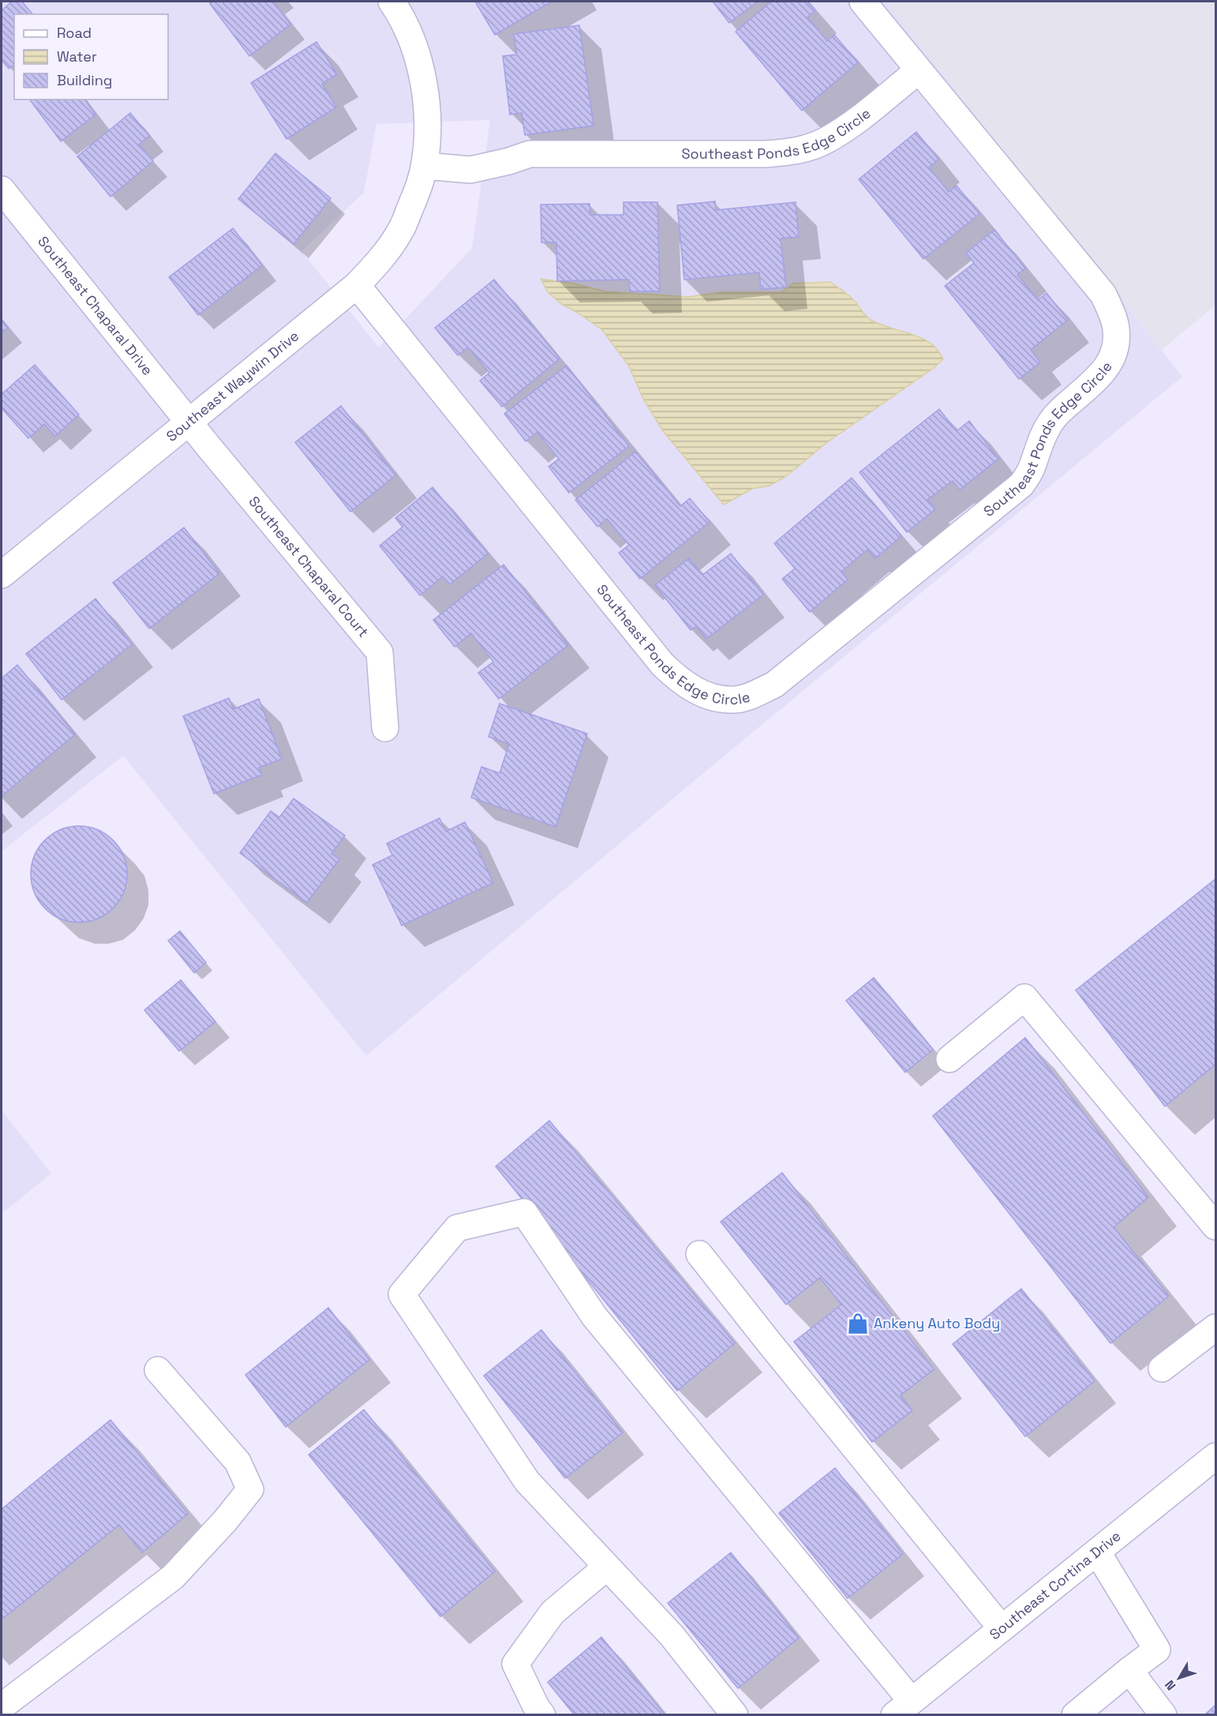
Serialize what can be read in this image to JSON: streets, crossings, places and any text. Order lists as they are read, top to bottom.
{
  "streets": {
    "street": [
      "Southeast Ponds Edge Circle",
      "Southeast Chaparal Drive",
      "Southeast Waywin Drive",
      "Southeast Chaparal Court",
      "Southeast Cortina Drive"
    ]
  },
  "crossings": [
    ["Southeast Ponds Edge Circle", "Southeast Waywin Drive"],
    ["Southeast Chaparal Drive", "Southeast Waywin Drive"],
    ["Southeast Chaparal Drive", "Southeast Chaparal Court"],
    ["Southeast Waywin Drive", "Southeast Chaparal Court"]
  ],
  "places": {
    "shop": ["Ankeny Auto Body"]
  },
  "legend": ["Road", "Water", "Building"],
  "north": "bottom left"
}
